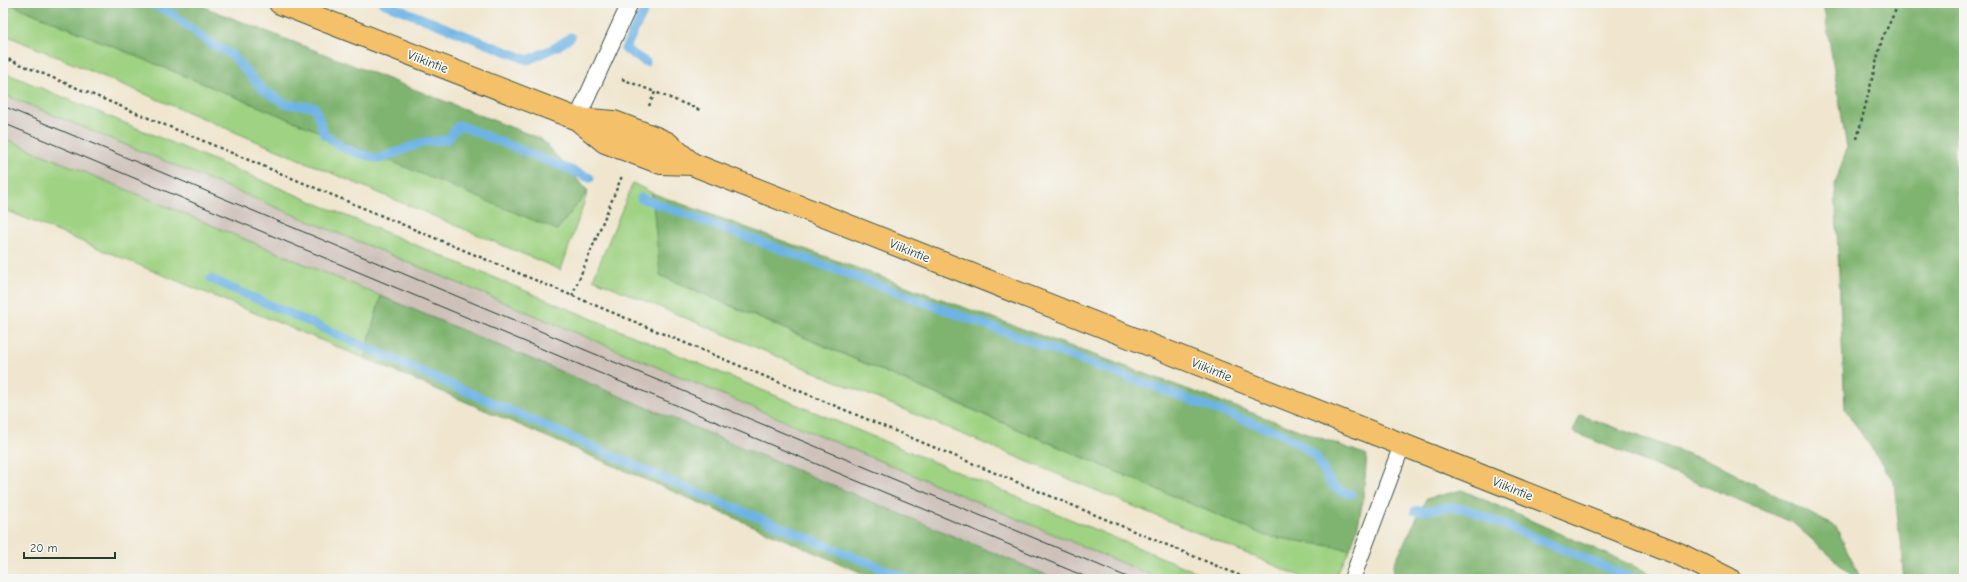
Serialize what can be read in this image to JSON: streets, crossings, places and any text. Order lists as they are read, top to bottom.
{
  "streets": {
    "main road": ["Viikintie"]
  },
  "scale_bar": "20 m"
}
